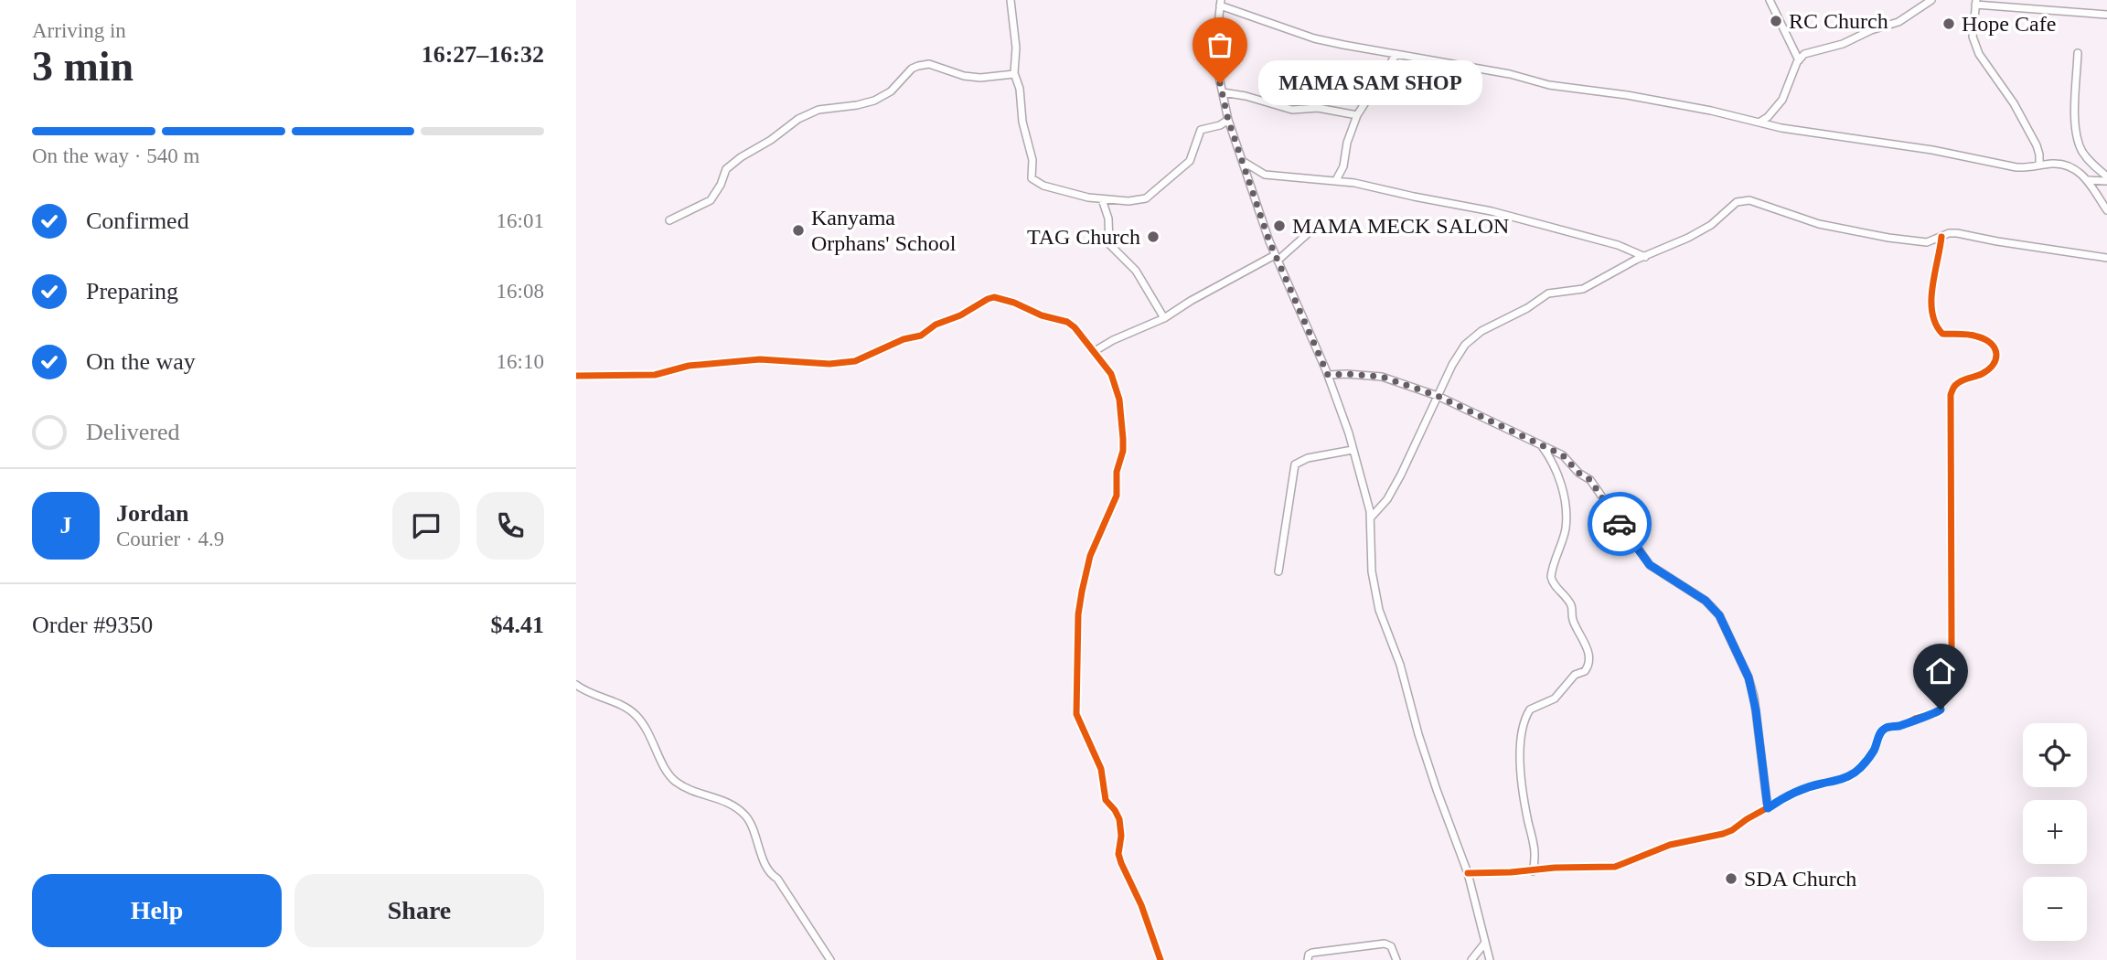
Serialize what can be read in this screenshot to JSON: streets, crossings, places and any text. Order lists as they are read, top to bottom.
{
  "places": [
    "RC Church",
    "Hope Cafe",
    "MAMA SAM SHOP",
    "MAMA MECK SALON",
    "Kanyama Orphans' School",
    "TAG Church",
    "SDA Church"
  ],
  "page": {
    "heading": ["3 min", "Arriving in", "16:27–16:32"],
    "panel": [
      "Jordan",
      "Courier · 4.9",
      "Order #9350",
      "$4.41"
    ],
    "bubble": "MAMA SAM SHOP",
    "bar": "On the way · 540 m",
    "list": [
      ["Confirmed", "16:01"],
      ["Preparing", "16:08"],
      ["On the way", "16:10"],
      "Delivered"
    ],
    "round": "J",
    "map_buttons": ["+", "−"],
    "buttons": ["Help", "Share"]
  }
}
